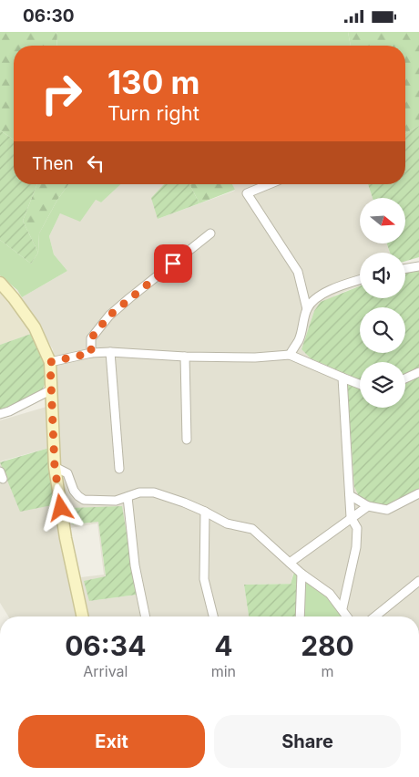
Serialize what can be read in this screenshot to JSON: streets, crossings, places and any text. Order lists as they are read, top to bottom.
{
  "north": "right",
  "page": {
    "status": "06:30",
    "turn": ["130 m", "Turn right"],
    "then": "Then",
    "eta": [
      "06:34",
      "Arrival",
      "4",
      "min",
      "280",
      "m"
    ],
    "buttons": ["Exit", "Share"]
  }
}
